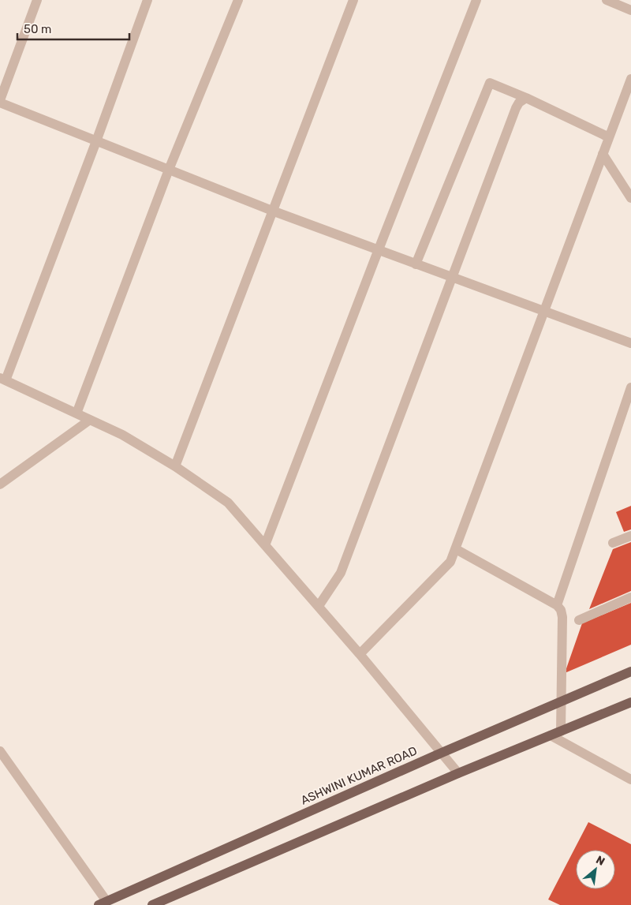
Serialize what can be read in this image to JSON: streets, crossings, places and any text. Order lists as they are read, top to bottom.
{
  "streets": {
    "main road": ["ASHWINI KUMAR ROAD"]
  },
  "scale_bar": "50 m",
  "north": "top right"
}
